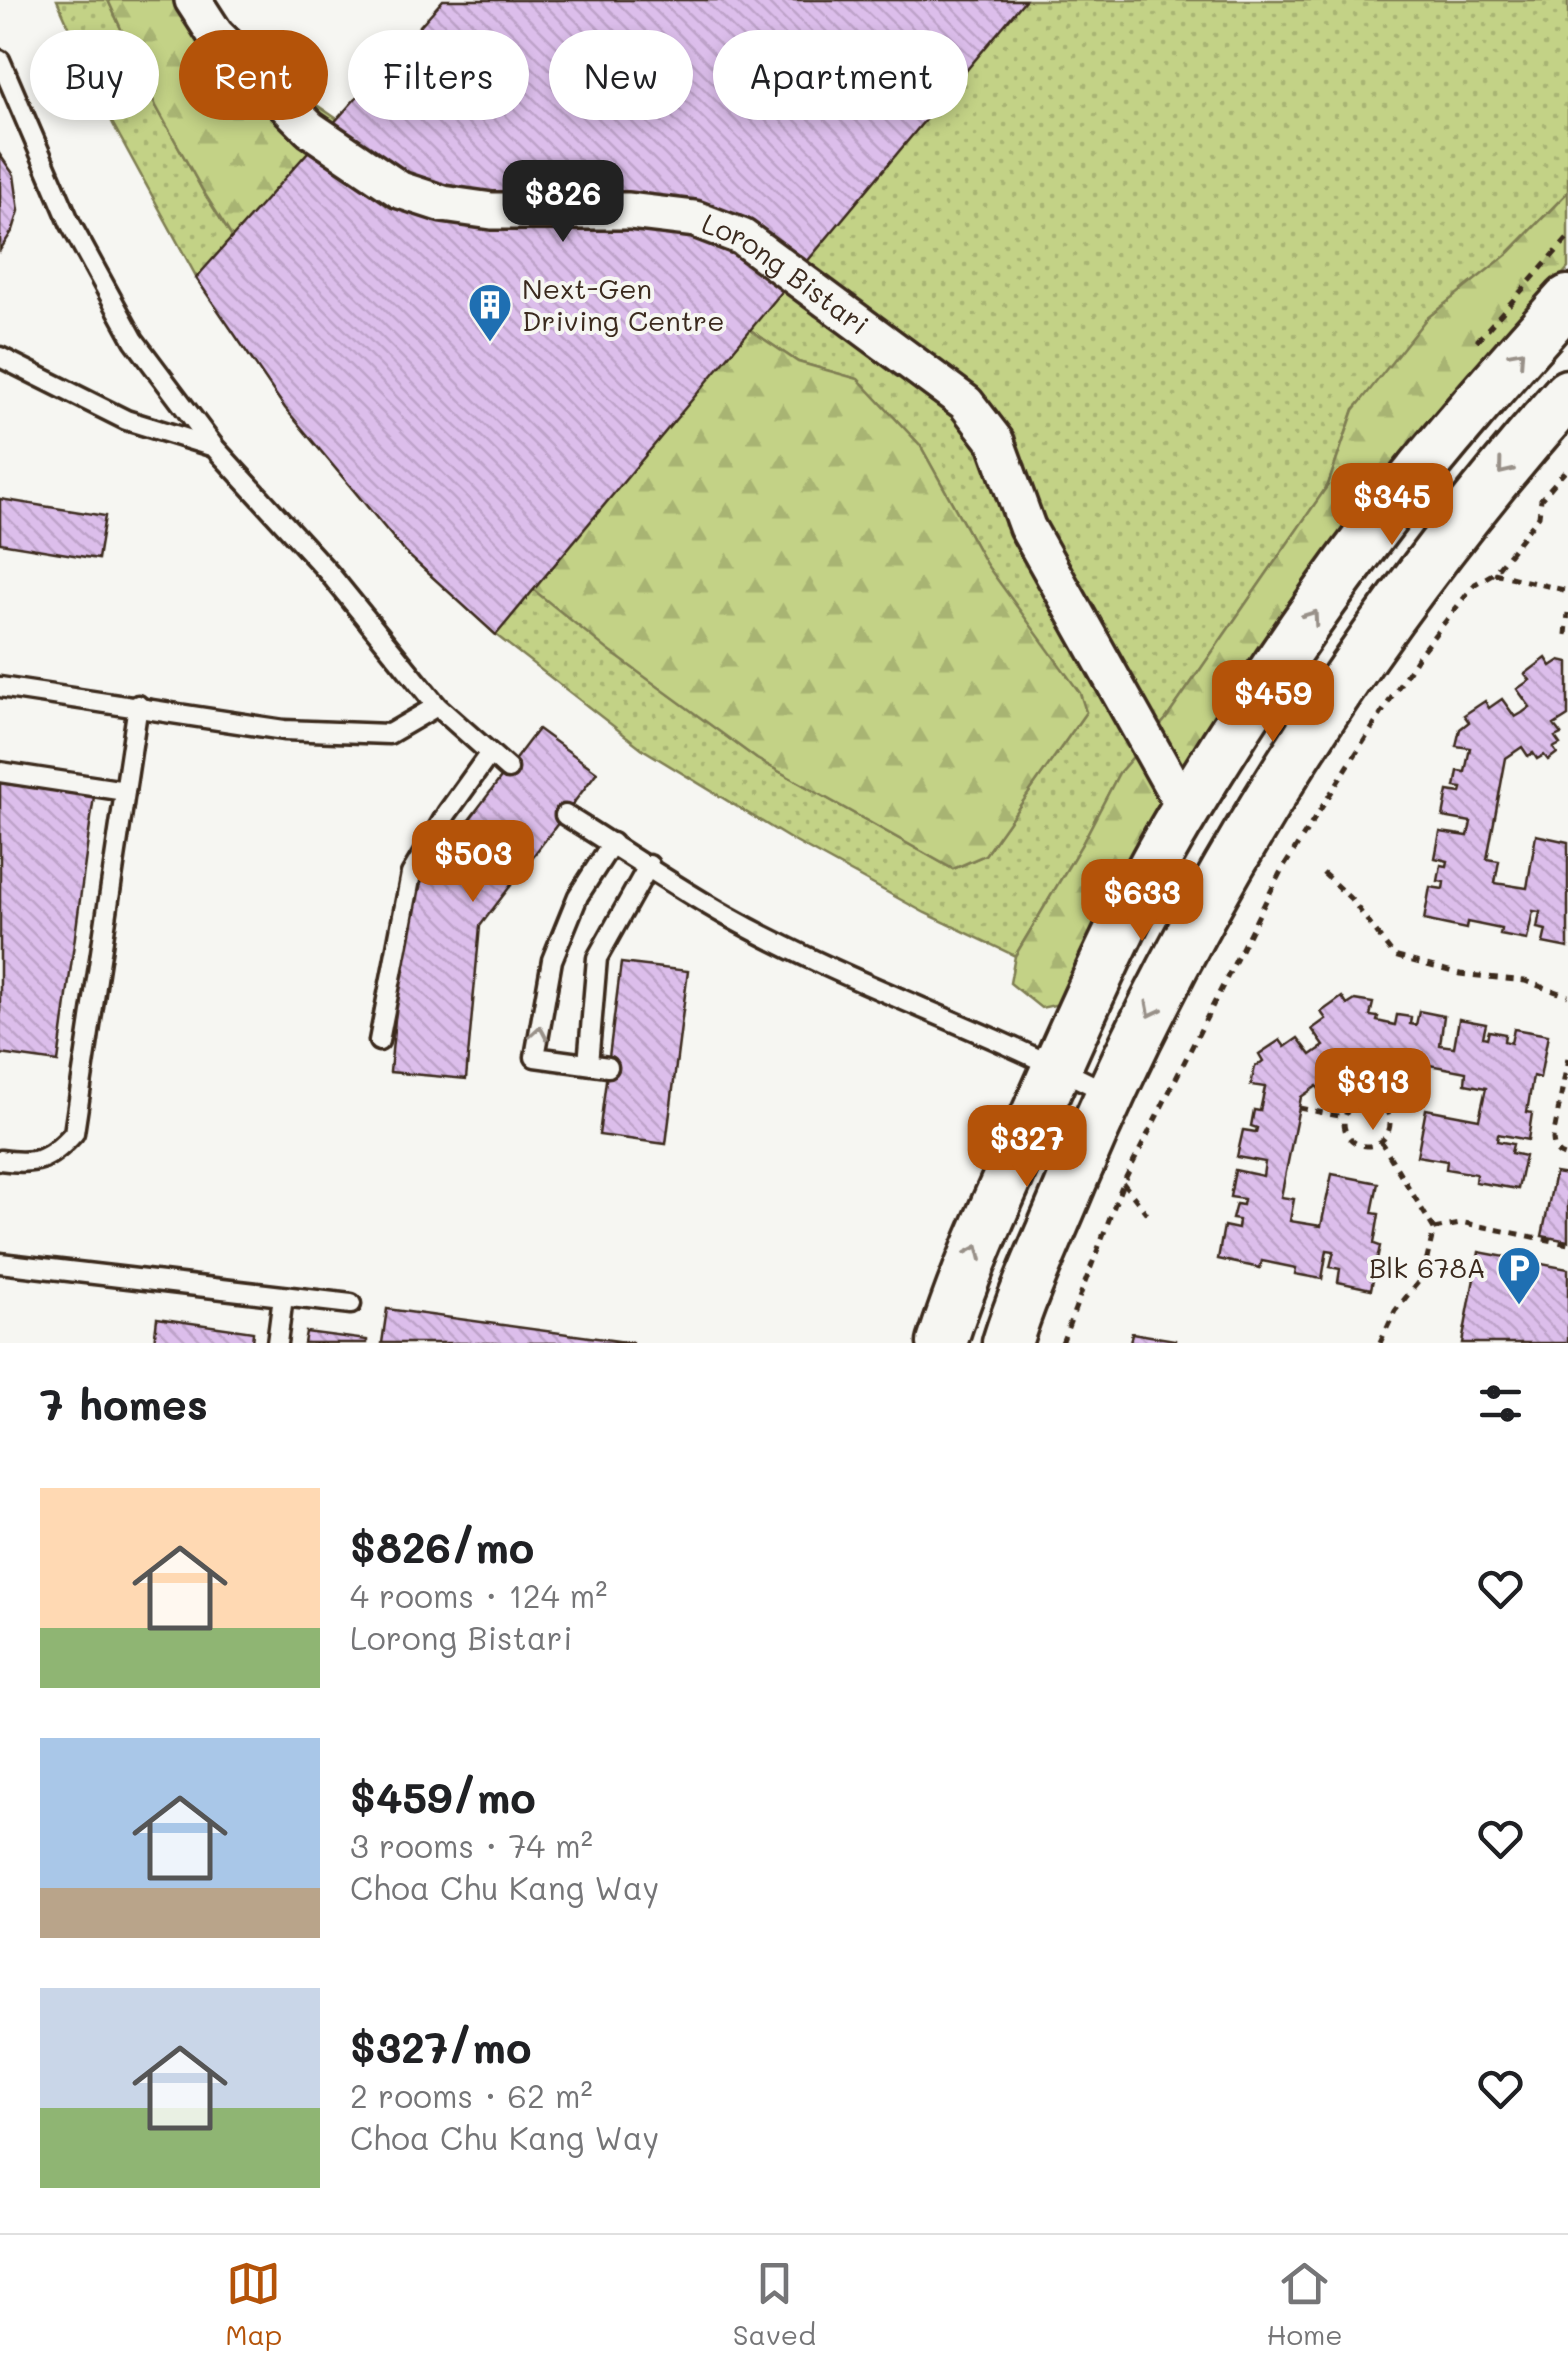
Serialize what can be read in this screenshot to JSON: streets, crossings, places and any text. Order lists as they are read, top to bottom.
{
  "streets": {
    "street": ["Lorong Bistari"]
  },
  "places": {
    "building": ["Next-Gen Driving Centre"],
    "parking": ["Blk 678A"]
  },
  "page": {
    "chip": [
      "Buy",
      "Rent",
      "Filters",
      "New",
      "Apartment"
    ],
    "price": [
      "$826",
      "$345",
      "$459",
      "$503",
      "$633",
      "$313",
      "$327"
    ],
    "heading": "7 homes",
    "list": [
      {
        "name": "$826/mo",
        "note": "4 rooms · 124 m² · Lorong Bistari"
      },
      {
        "name": "$459/mo",
        "note": "3 rooms · 74 m² · Choa Chu Kang Way"
      },
      {
        "name": "$327/mo",
        "note": "2 rooms · 62 m² · Choa Chu Kang Way"
      }
    ],
    "tabs": ["Map", "Saved", "Home"]
  }
}
